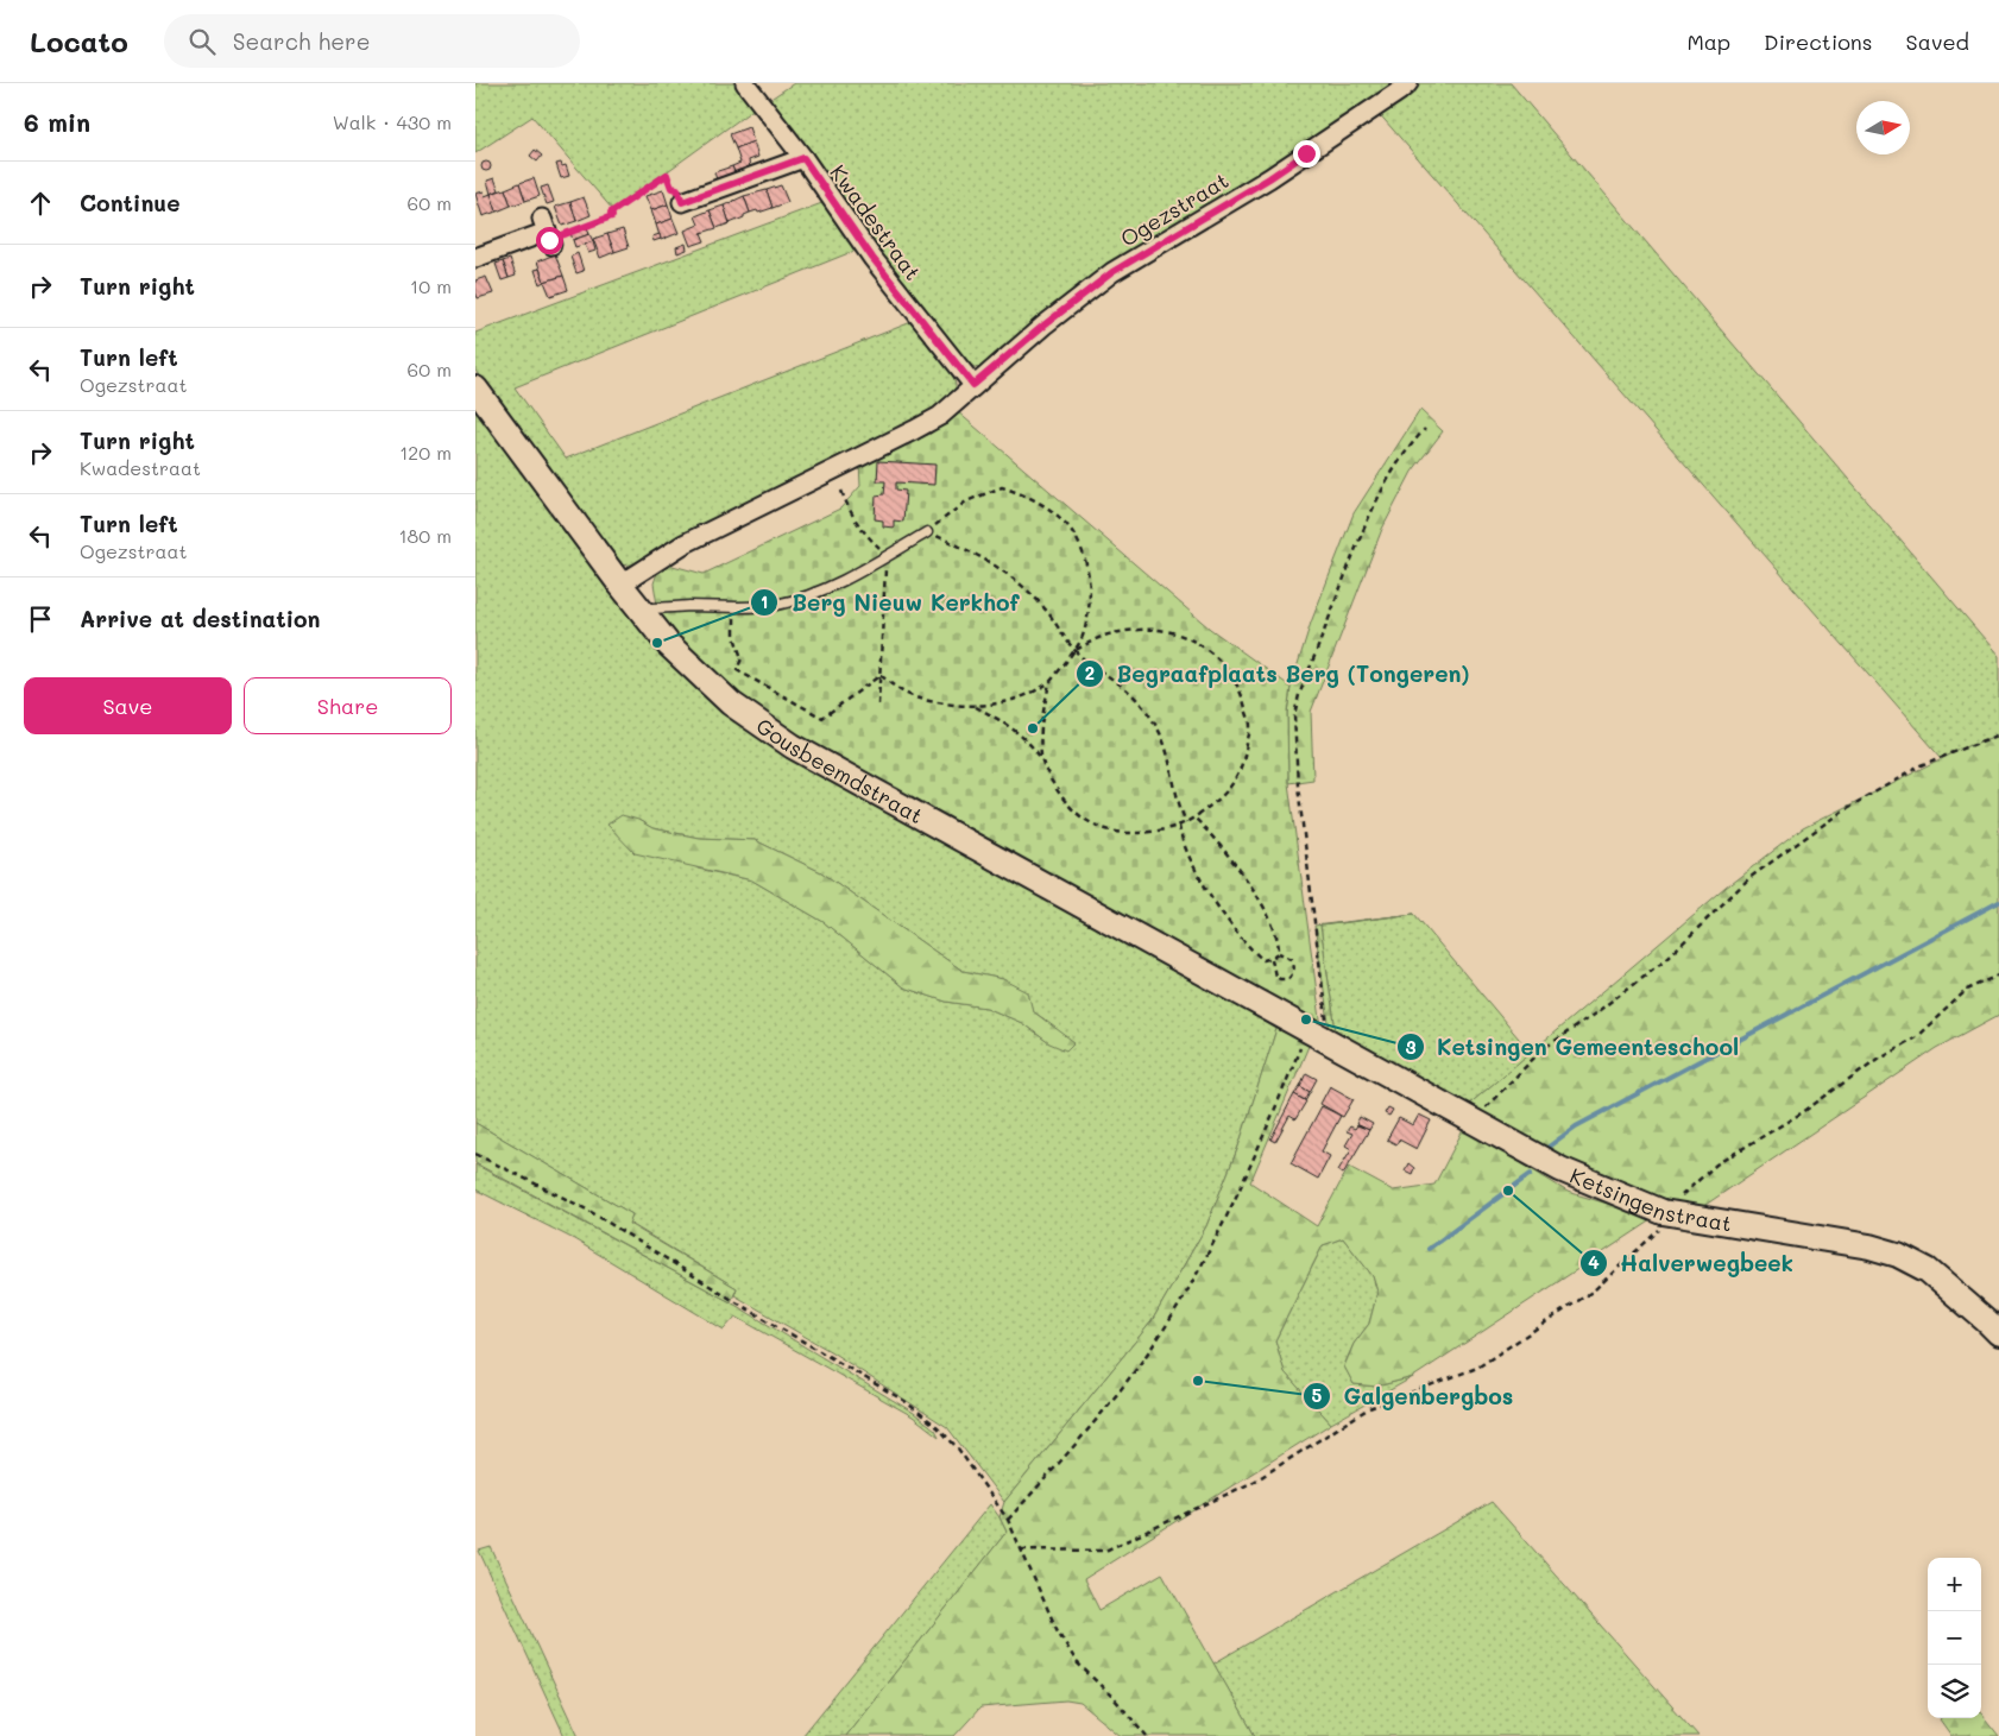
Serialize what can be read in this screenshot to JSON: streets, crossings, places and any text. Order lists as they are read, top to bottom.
{
  "streets": {
    "street": [
      "Ogezstraat",
      "Kwadestraat",
      "Gousbeemdstraat",
      "Ketsingenstraat"
    ]
  },
  "crossings": [
    ["Ogezstraat", "Kwadestraat"],
    ["Ogezstraat", "Gousbeemdstraat"],
    ["Gousbeemdstraat", "Ketsingenstraat"]
  ],
  "places": [
    "Berg Nieuw Kerkhof",
    "Begraafplaats Berg (Tongeren)",
    "Ketsingen Gemeenteschool",
    "Halverwegbeek",
    "Galgenbergbos"
  ],
  "north": "right",
  "page": {
    "header": "Locato",
    "search": "Search here",
    "nav": ["Map", "Directions", "Saved"],
    "heading": ["6 min", "Walk · 430 m"],
    "list": [
      ["Continue", "60 m"],
      ["Turn right", "10 m"],
      ["Turn left", "Ogezstraat", "60 m"],
      ["Turn right", "Kwadestraat", "120 m"],
      ["Turn left", "Ogezstraat", "180 m"],
      "Arrive at destination"
    ],
    "buttons": ["Save", "Share"],
    "map_buttons": ["+", "−"]
  }
}
